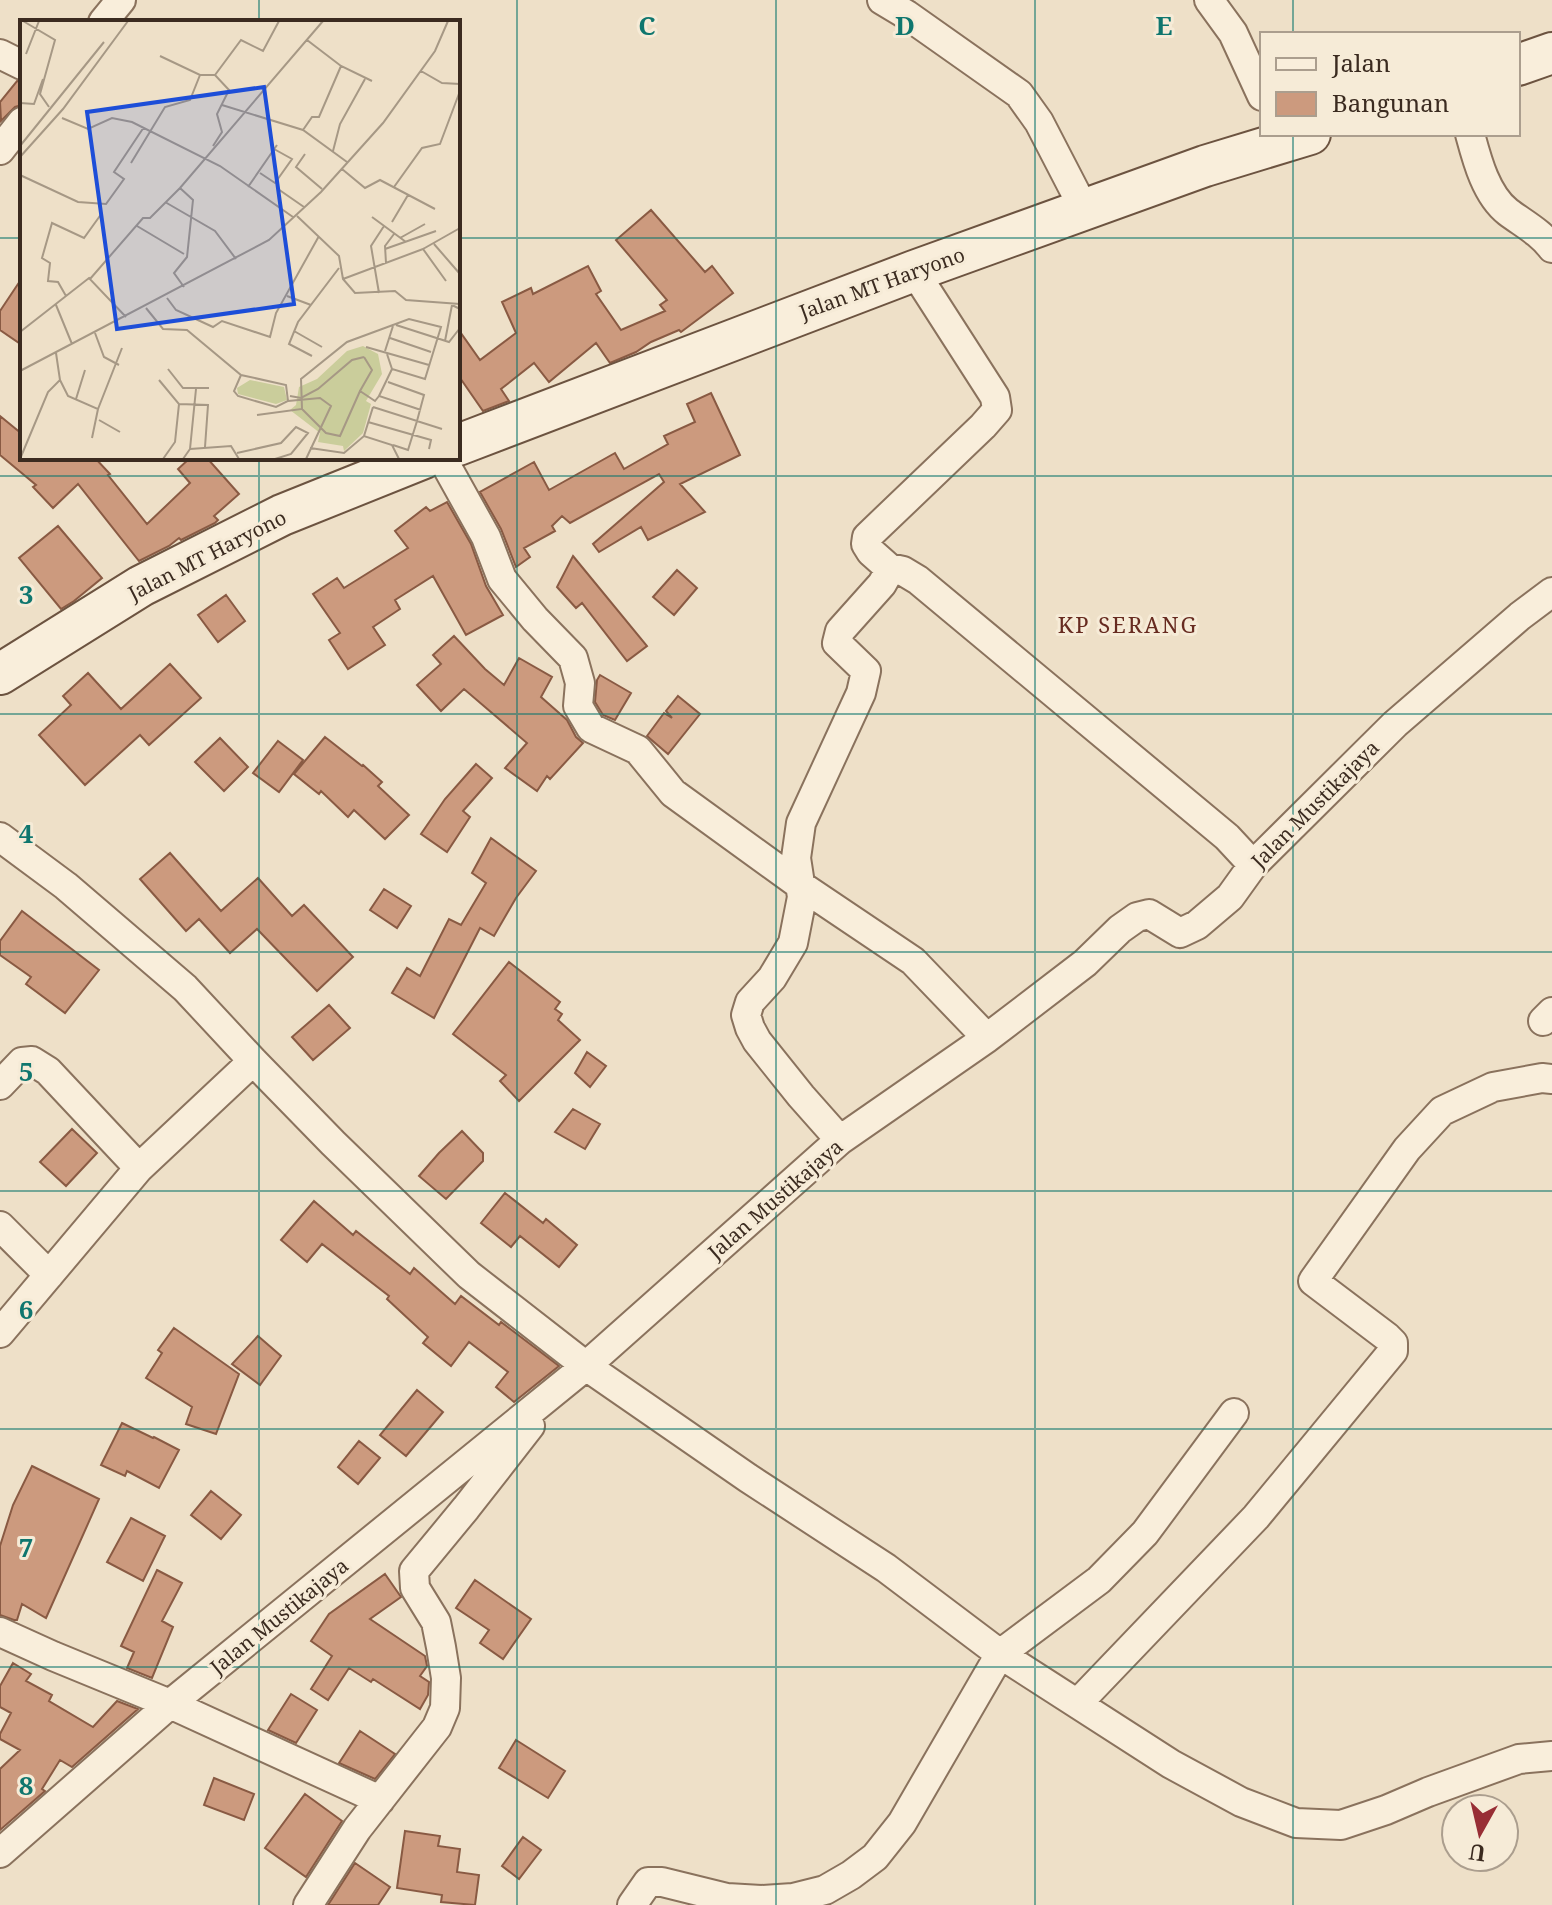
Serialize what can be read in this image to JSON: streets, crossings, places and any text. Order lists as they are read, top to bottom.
{
  "streets": {
    "main road": ["Jalan MT Haryono"],
    "street": ["Jalan Mustikajaya"]
  },
  "districts": ["KP SERANG"],
  "legend": ["Jalan", "Bangunan"],
  "north": "bottom",
  "grid": {
    "columns": ["C", "D", "E"],
    "rows": [
      "3",
      "4",
      "5",
      "6",
      "7",
      "8"
    ]
  }
}
